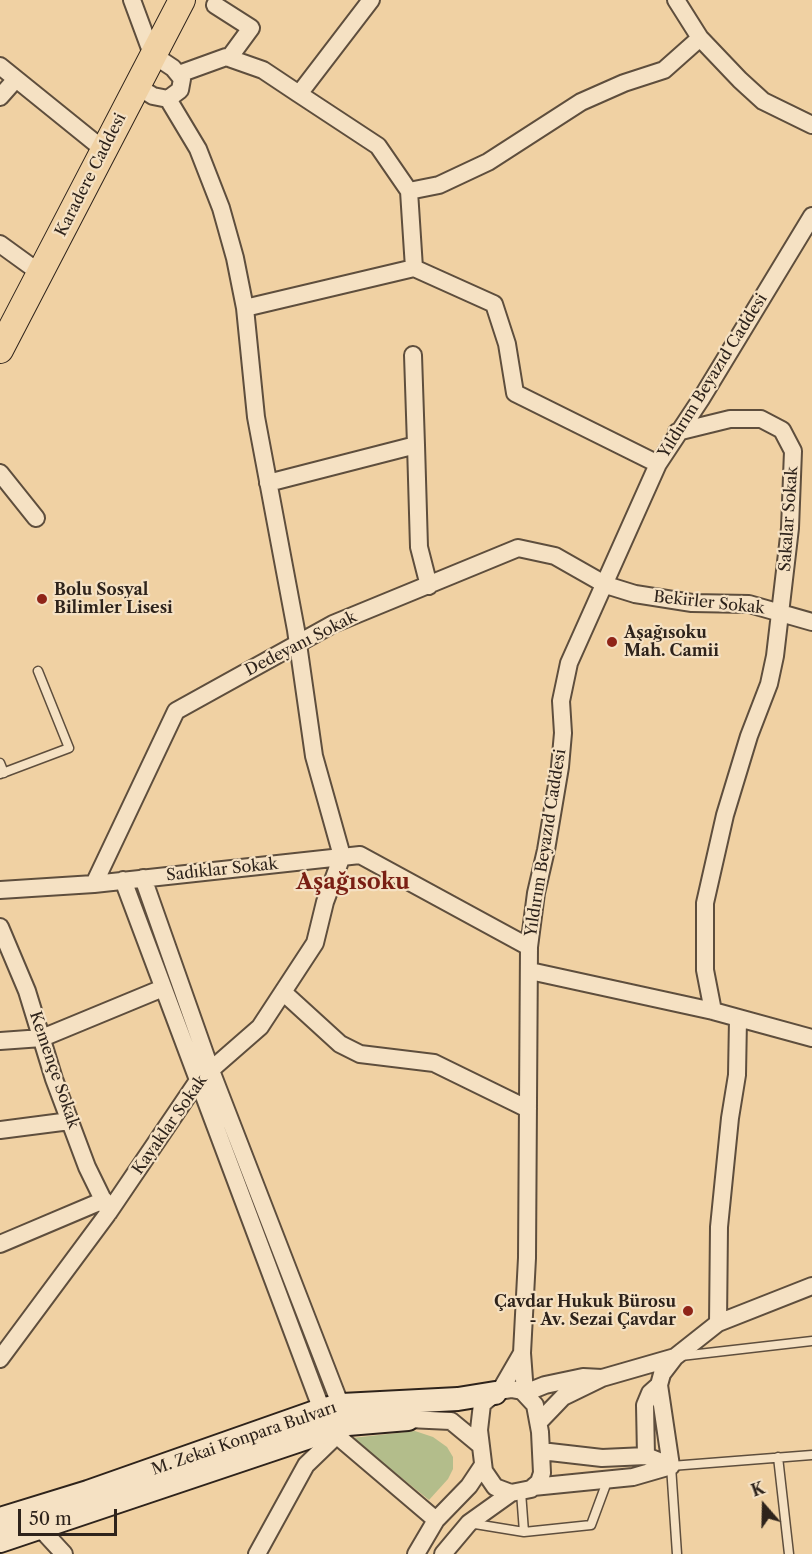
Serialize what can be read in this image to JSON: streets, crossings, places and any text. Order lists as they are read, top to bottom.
{
  "streets": {
    "main road": ["Karadere Caddesi", "M. Zekai Konpara Bulvarı"],
    "street": [
      "Yıldırım Beyazıd Caddesi",
      "Sakalar Sokak",
      "Bekirler Sokak",
      "Dedeyanı Sokak",
      "Sadıklar Sokak",
      "Kemençe Sokak",
      "Kayaklar Sokak"
    ]
  },
  "crossings": [
    ["Yıldırım Beyazıd Caddesi", "Sakalar Sokak"],
    ["Yıldırım Beyazıd Caddesi", "Bekirler Sokak"],
    ["Yıldırım Beyazıd Caddesi", "Dedeyanı Sokak"],
    ["Yıldırım Beyazıd Caddesi", "Sadıklar Sokak"],
    ["Yıldırım Beyazıd Caddesi", "M. Zekai Konpara Bulvarı"],
    ["Sakalar Sokak", "Bekirler Sokak"],
    ["Bekirler Sokak", "Dedeyanı Sokak"],
    ["Dedeyanı Sokak", "Sadıklar Sokak"],
    ["Sadıklar Sokak", "Kayaklar Sokak"],
    ["Kemençe Sokak", "Kayaklar Sokak"]
  ],
  "districts": ["Aşağısoku"],
  "places": ["Bolu Sosyal Bilimler Lisesi", "Aşağısoku Mah. Camii", "Çavdar Hukuk Bürosu - Av. Sezai Çavdar"],
  "scale_bar": "50 m",
  "north": "top"
}
